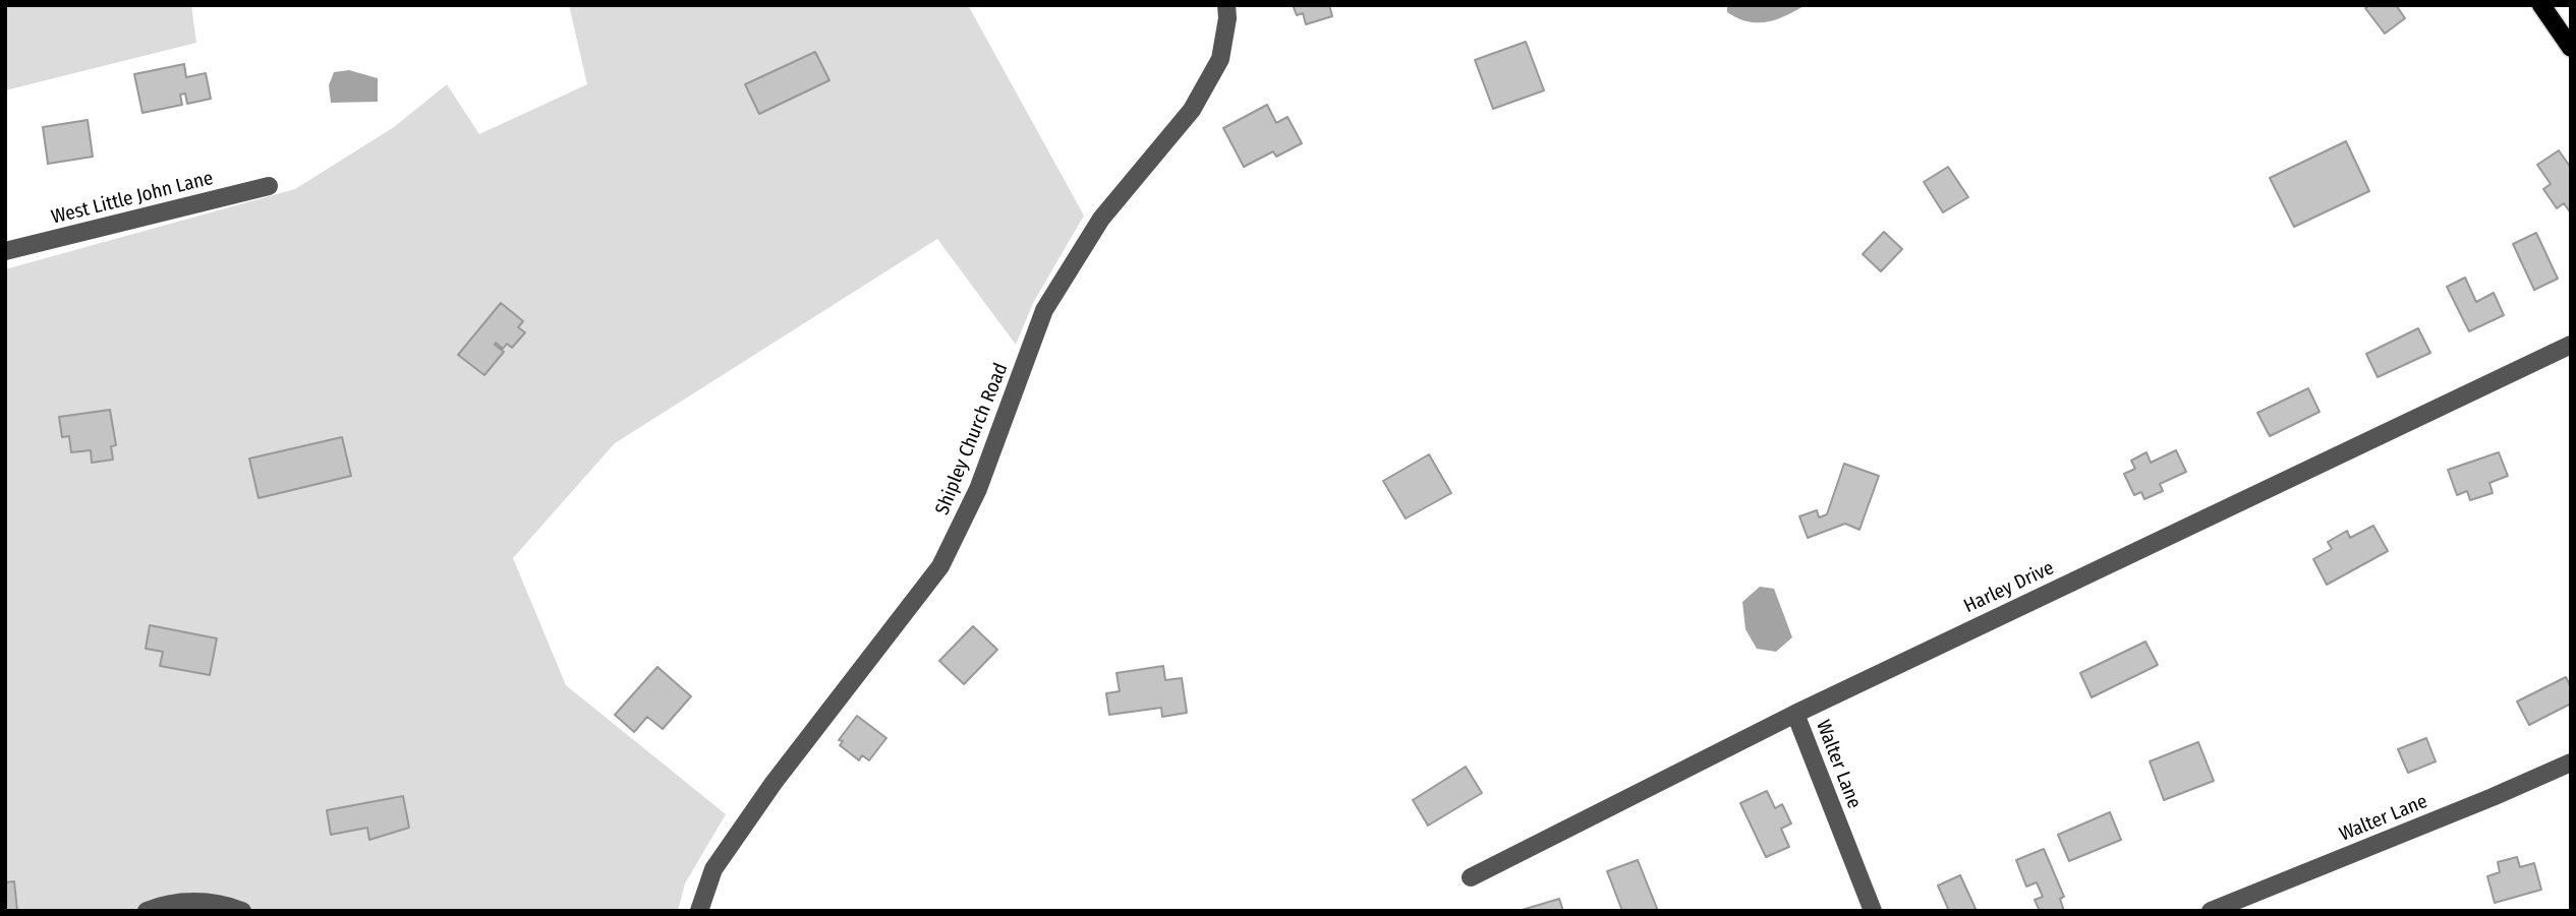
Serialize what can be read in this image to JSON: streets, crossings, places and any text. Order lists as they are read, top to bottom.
{
  "streets": {
    "street": [
      "West Little John Lane",
      "Shipley Church Road",
      "Harley Drive",
      "Walter Lane"
    ]
  },
  "crossings": [
    ["Harley Drive", "Walter Lane"]
  ]
}
